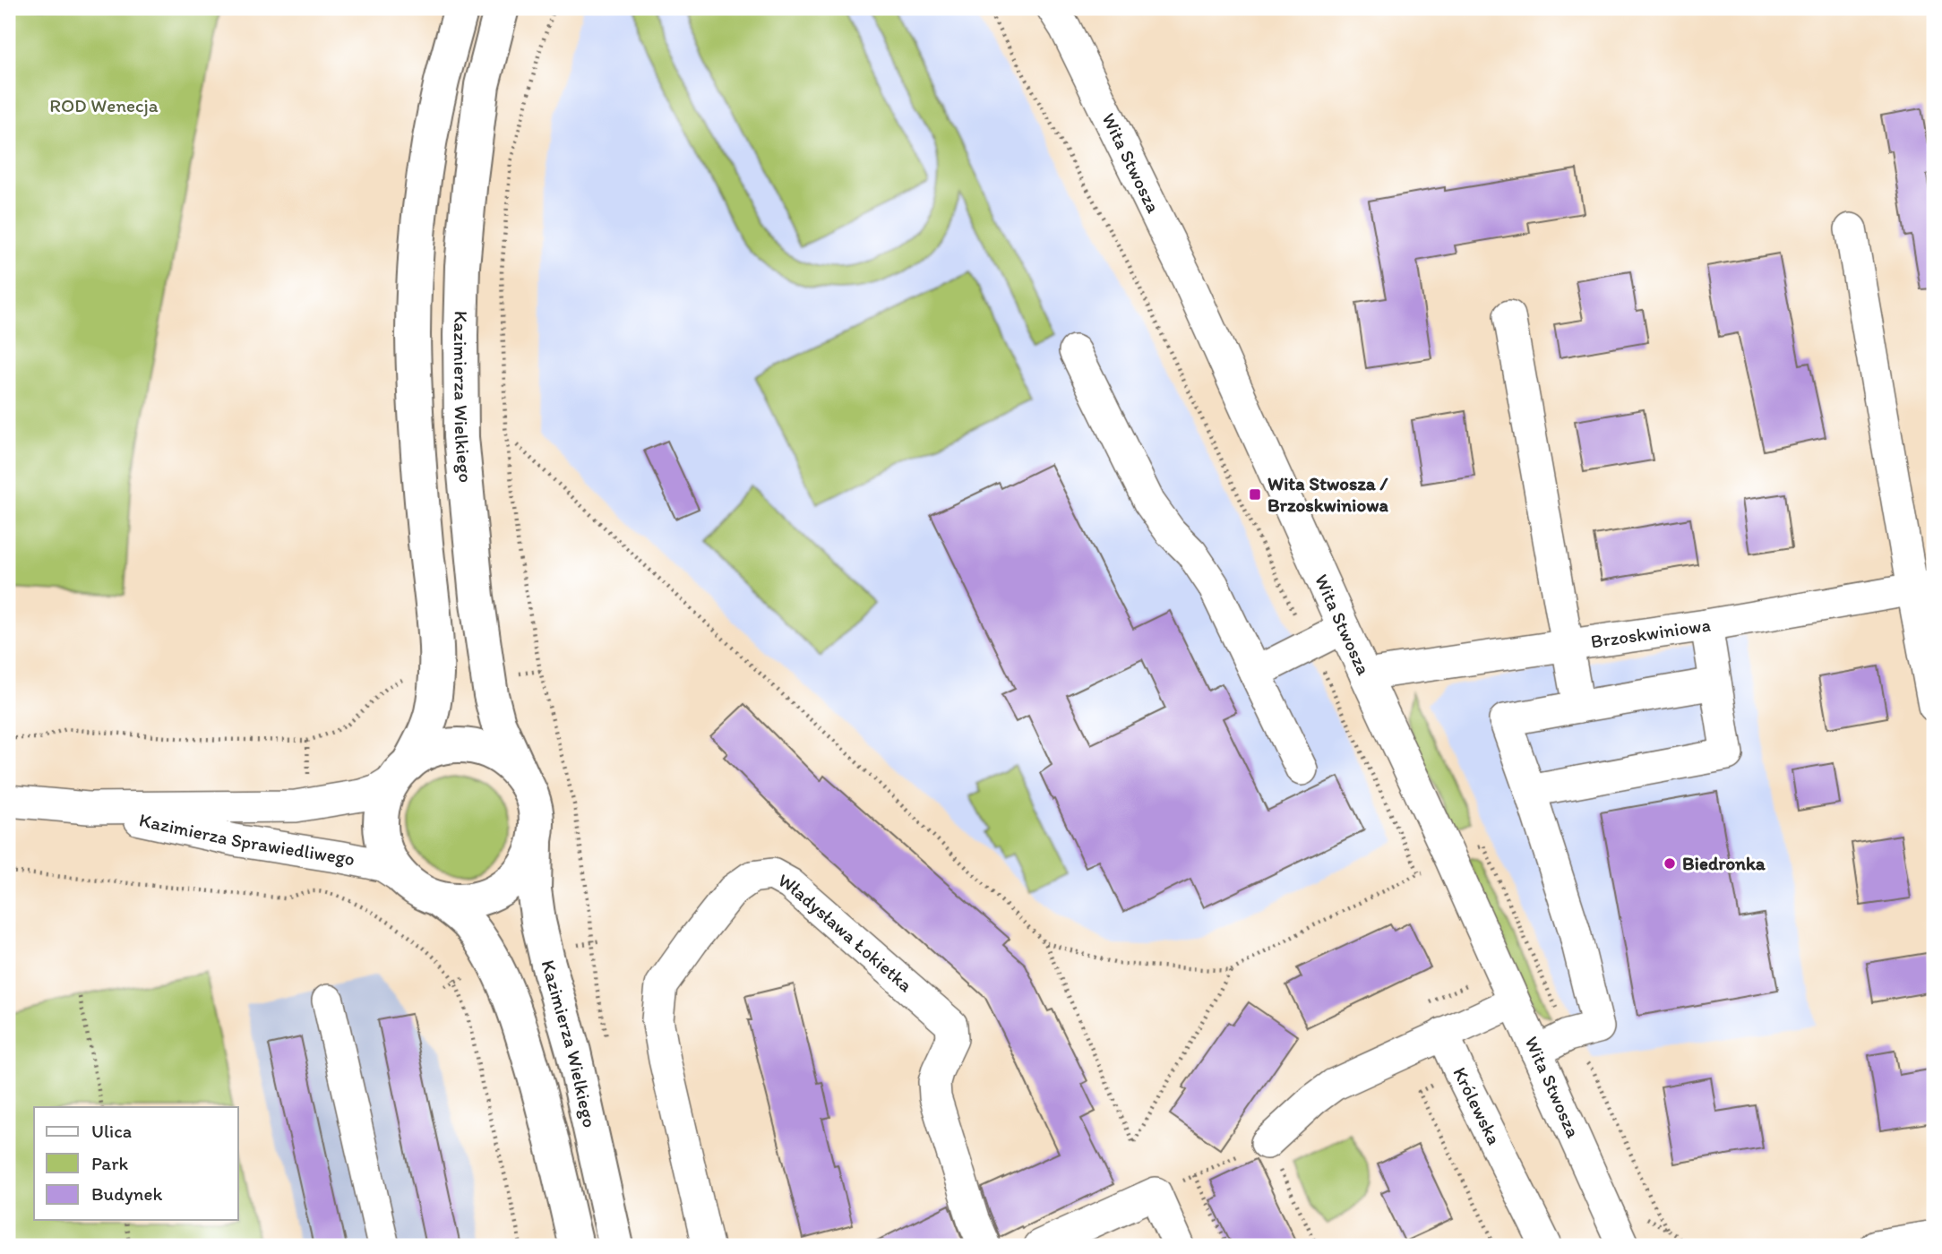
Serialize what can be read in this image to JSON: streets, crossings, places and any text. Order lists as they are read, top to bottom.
{
  "streets": {
    "main road": ["Kazimierza Wielkiego"],
    "street": [
      "Wita Stwosza",
      "Brzoskwiniowa",
      "Kazimierza Sprawiedliwego",
      "Władysława Łokietka",
      "Królewska"
    ]
  },
  "crossings": [
    ["Wita Stwosza", "Brzoskwiniowa"],
    ["Kazimierza Wielkiego", "Kazimierza Sprawiedliwego"]
  ],
  "parks": ["ROD Wenecja"],
  "places": {
    "transit": ["Wita Stwosza / Brzoskwiniowa"],
    "other": ["Biedronka"]
  },
  "legend": ["Ulica", "Park", "Budynek"]
}
